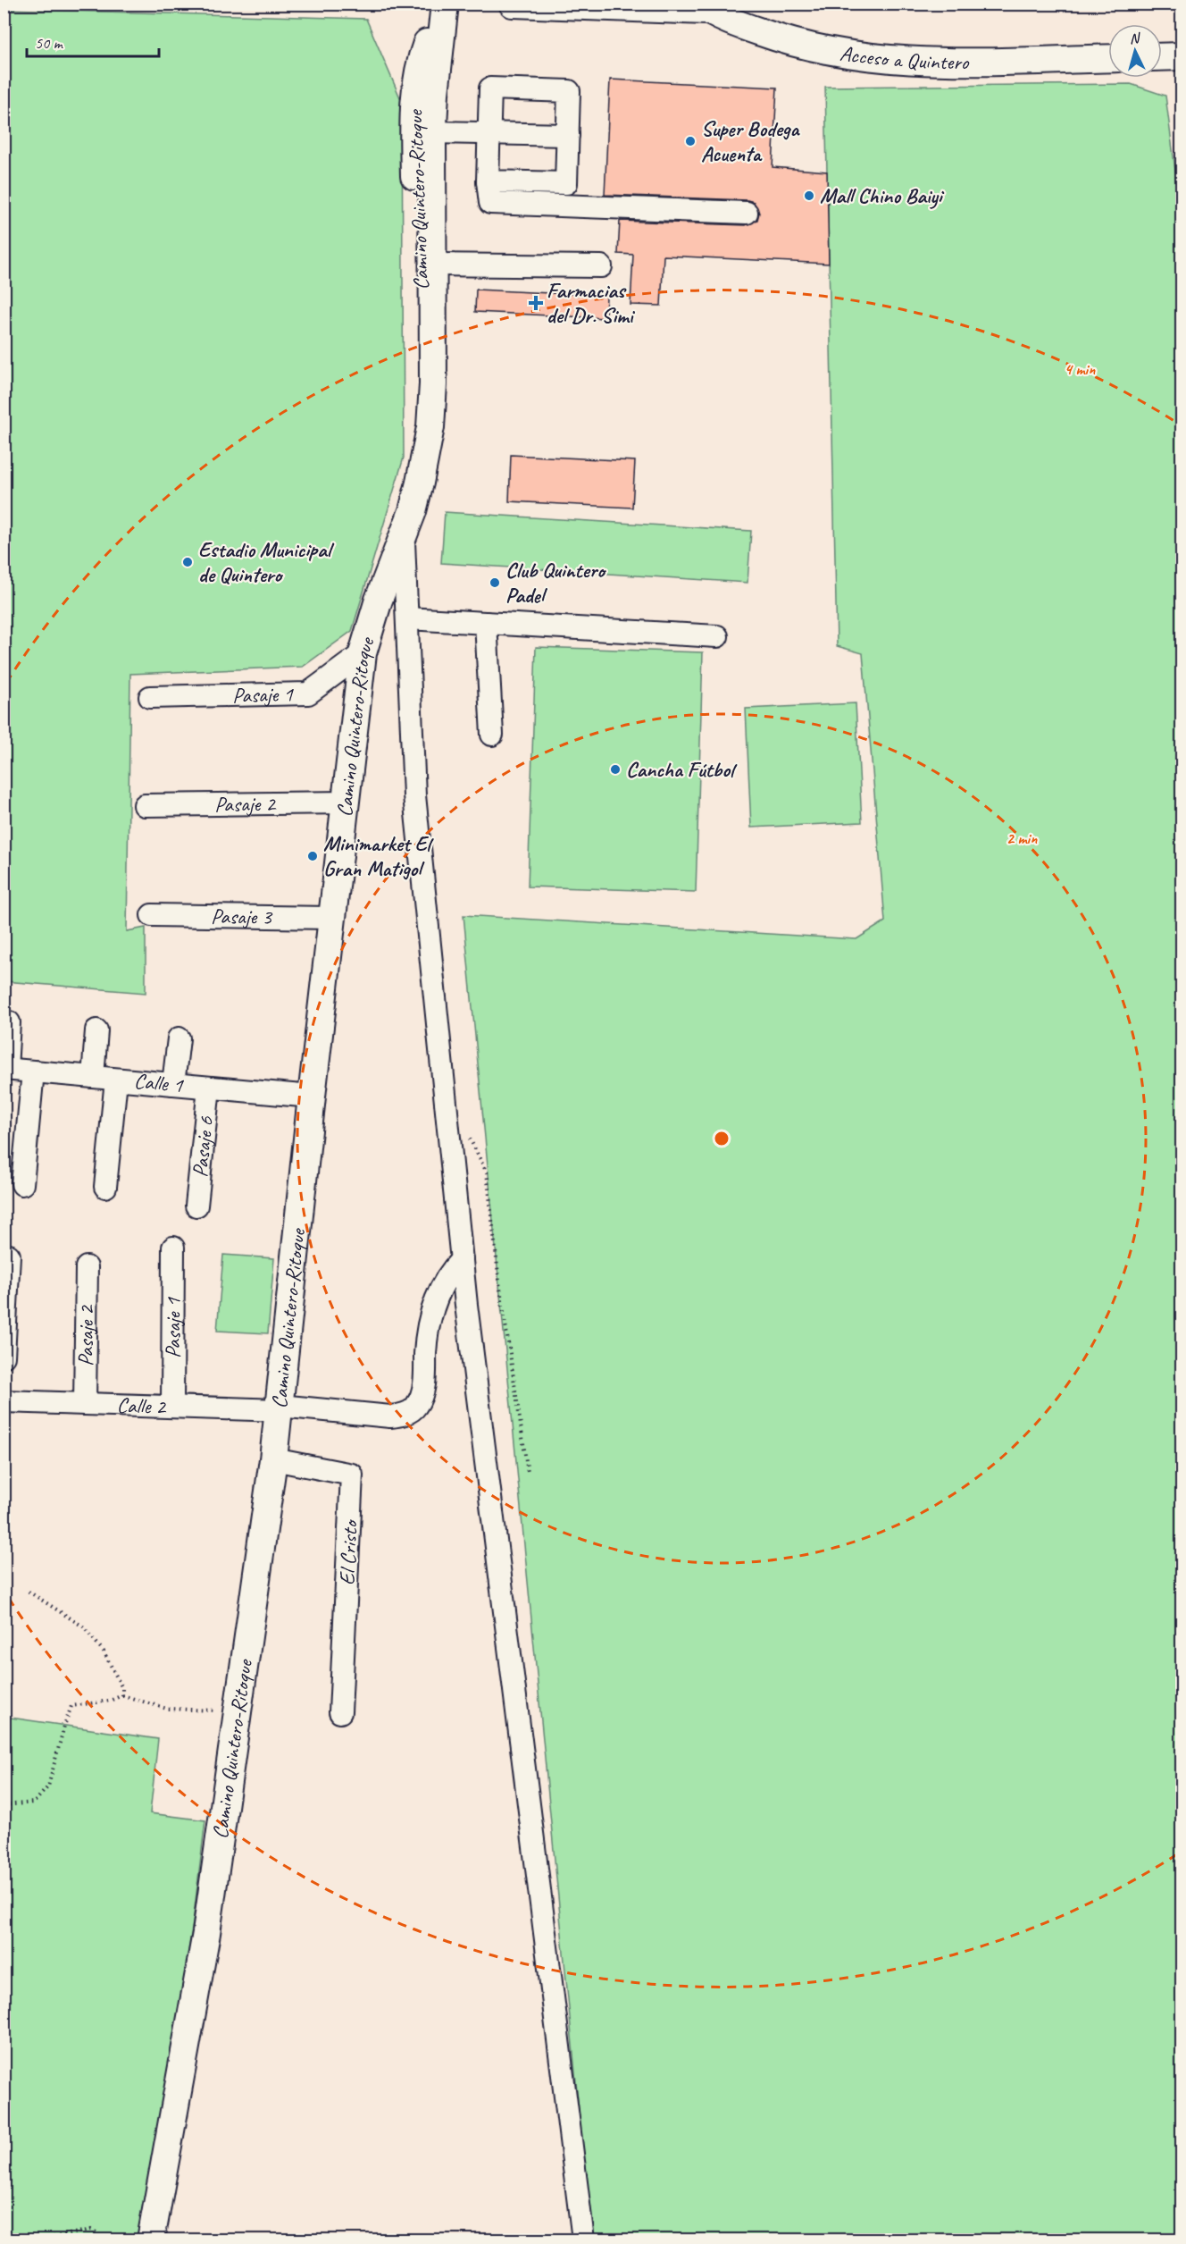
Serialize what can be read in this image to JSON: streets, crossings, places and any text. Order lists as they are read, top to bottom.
{
  "streets": {
    "main road": ["Acceso a Quintero", "Camino Quintero-Ritoque"],
    "street": [
      "Pasaje 1",
      "Pasaje 2",
      "Pasaje 3",
      "Calle 1",
      "Pasaje 6",
      "Calle 2",
      "El Cristo"
    ]
  },
  "crossings": [
    ["Camino Quintero-Ritoque", "Pasaje 1"],
    ["Camino Quintero-Ritoque", "Pasaje 2"],
    ["Camino Quintero-Ritoque", "Pasaje 3"],
    ["Camino Quintero-Ritoque", "Calle 1"],
    ["Camino Quintero-Ritoque", "Calle 2"],
    ["Camino Quintero-Ritoque", "El Cristo"],
    ["Pasaje 1", "Calle 2"],
    ["Pasaje 2", "Calle 2"],
    ["Calle 1", "Pasaje 6"]
  ],
  "places": {
    "other": [
      "Super Bodega Acuenta",
      "Mall Chino Baiyi",
      "Estadio Municipal de Quintero",
      "Club Quintero Padel",
      "Cancha Fútbol",
      "Minimarket El Gran Matigol"
    ],
    "health": ["Farmacias del Dr. Simi"]
  },
  "scale_bar": "50 m",
  "north": "top",
  "rings": ["4 min", "2 min"]
}
